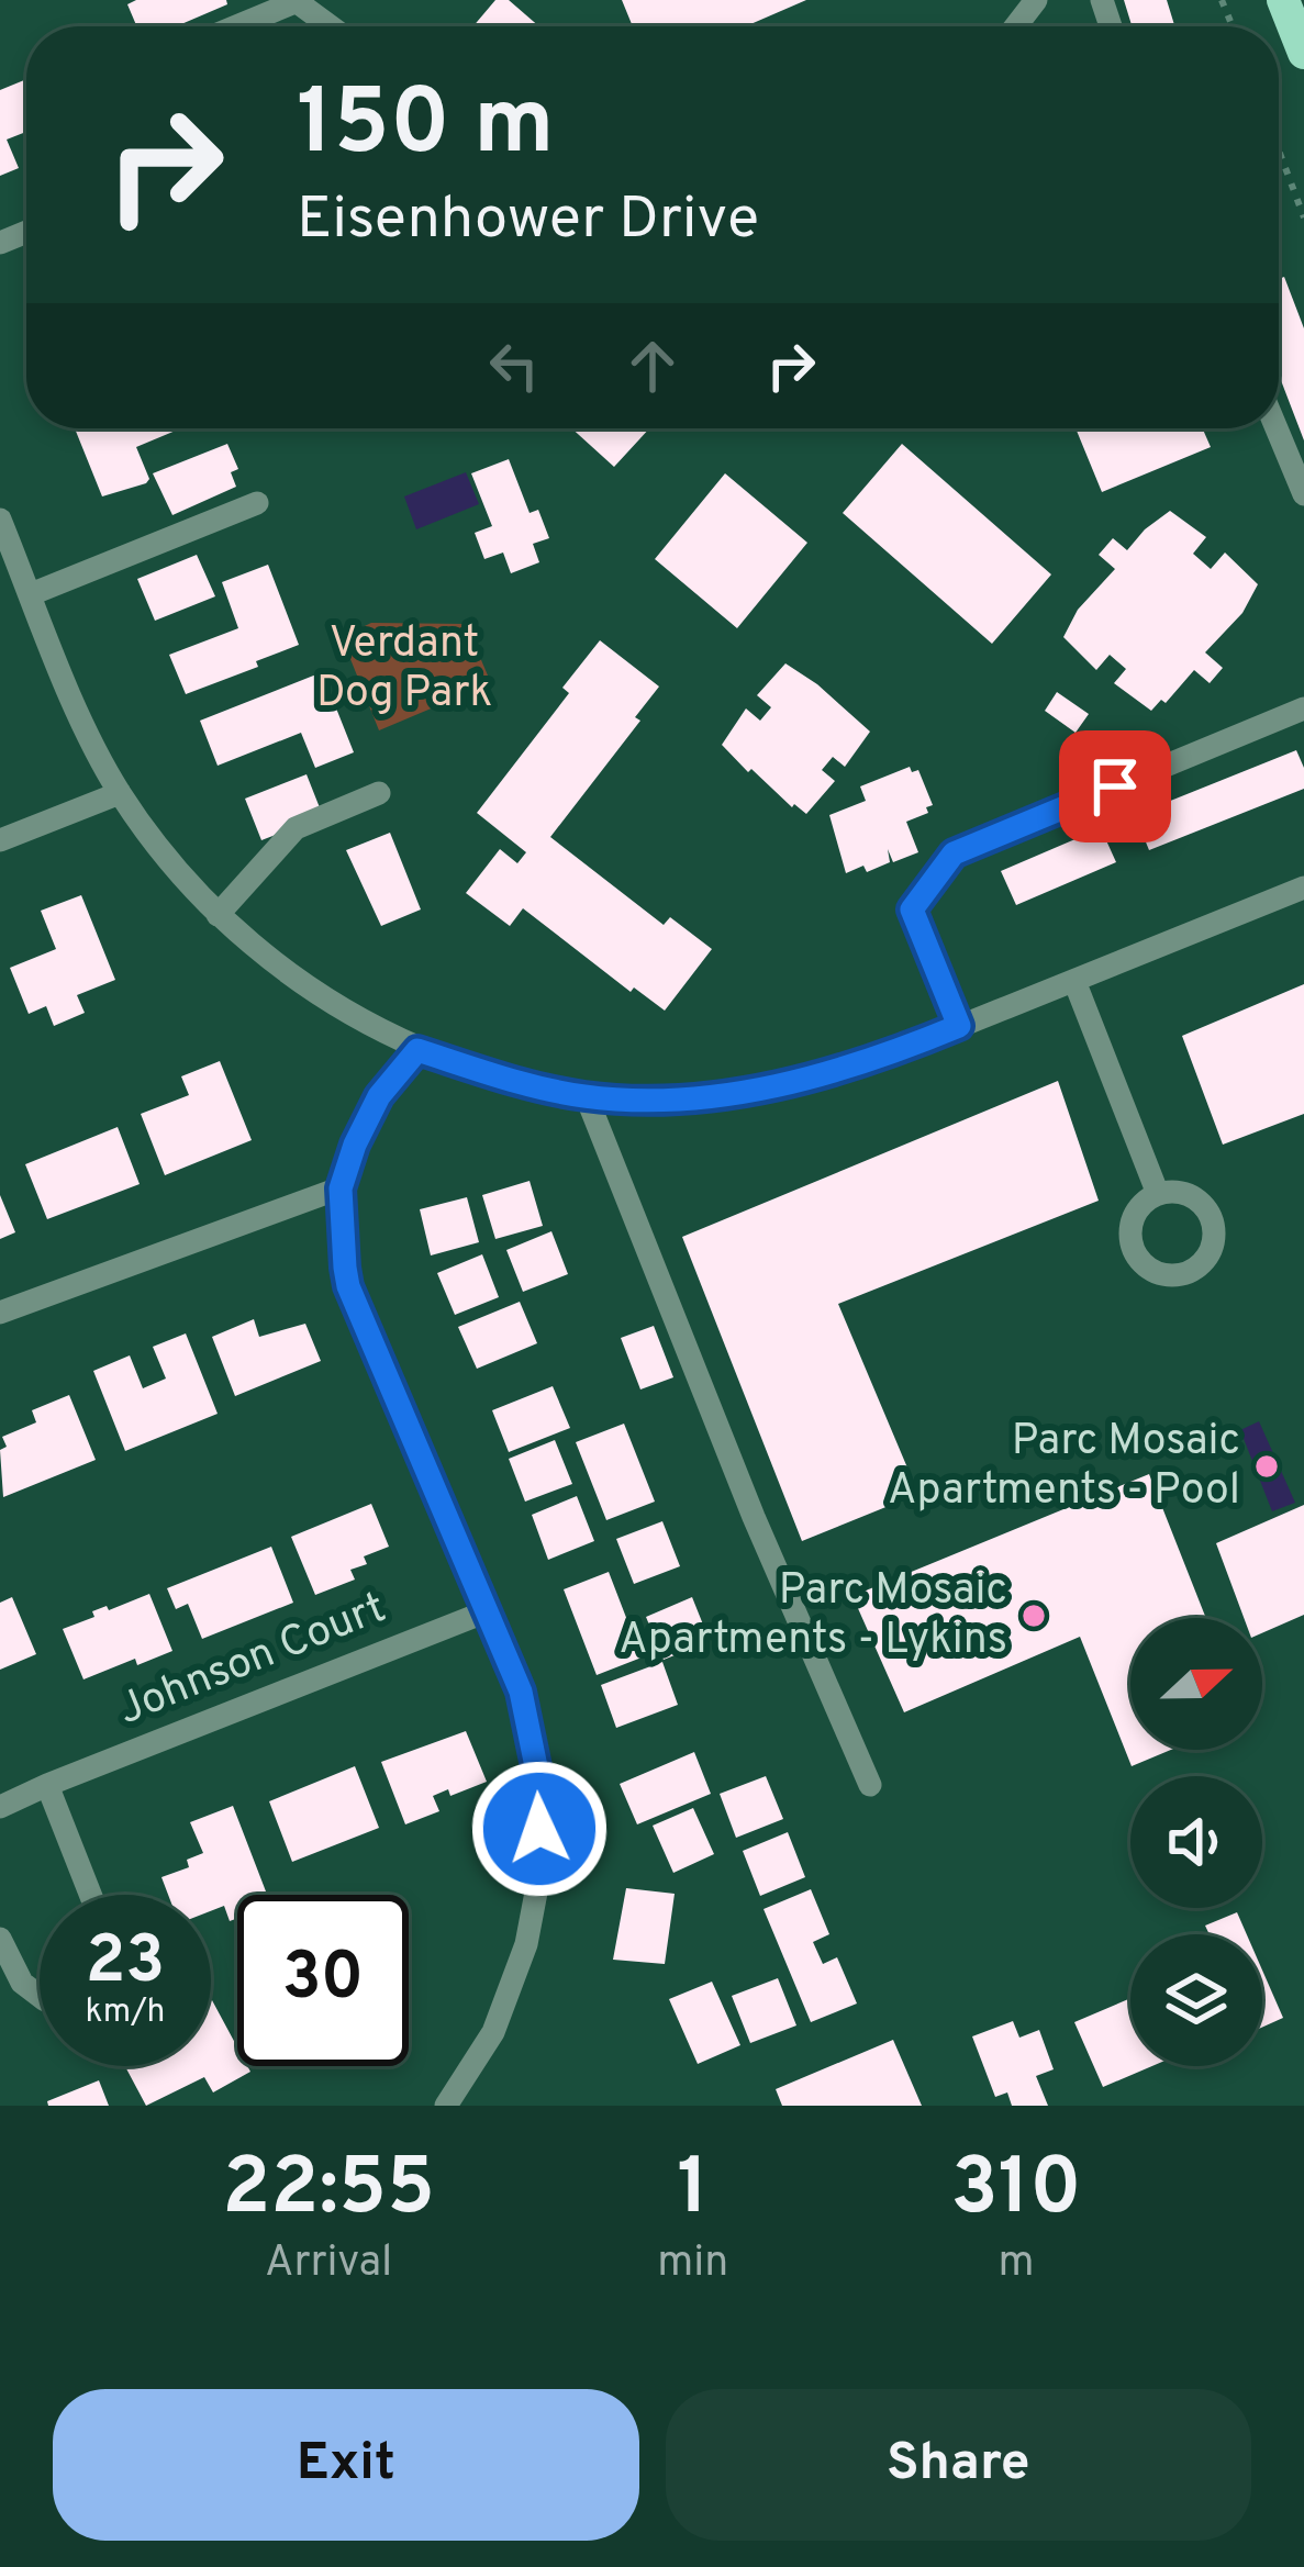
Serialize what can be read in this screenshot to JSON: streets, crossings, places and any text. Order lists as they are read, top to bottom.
{
  "streets": {
    "street": ["Johnson Court"]
  },
  "parks": ["Verdant Dog Park"],
  "places": ["Parc Mosaic Apartments - Pool", "Parc Mosaic Apartments - Lykins"],
  "north": "right",
  "page": {
    "turn": ["150 m", "Eisenhower Drive"],
    "speed": "23 km/h",
    "limit": "30",
    "eta": [
      "22:55",
      "Arrival",
      "1",
      "min",
      "310",
      "m"
    ],
    "buttons": ["Exit", "Share"]
  }
}
